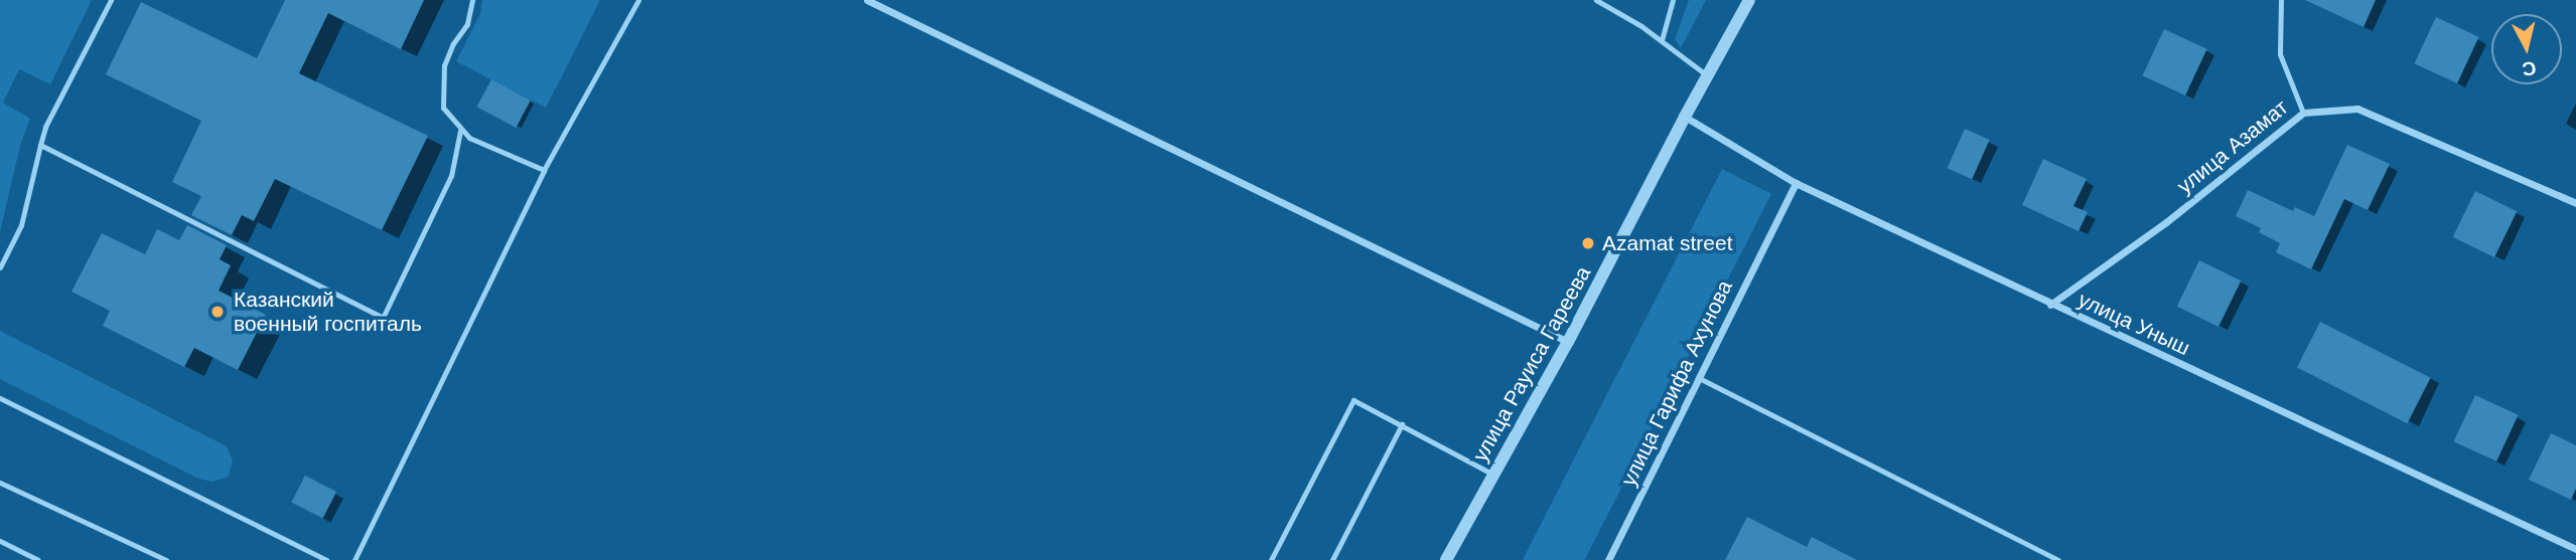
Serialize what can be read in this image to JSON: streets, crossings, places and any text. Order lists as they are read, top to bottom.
{
  "streets": {
    "street": [
      "улица Азамат",
      "улица Уныш",
      "улица Рауиса Гареева",
      "улица Гарифа Ахунова"
    ]
  },
  "crossings": [
    ["улица Азамат", "улица Уныш"],
    ["улица Уныш", "улица Рауиса Гареева"],
    ["улица Уныш", "улица Гарифа Ахунова"]
  ],
  "places": ["Azamat street", "Казанский военный госпиталь"],
  "north": "bottom"
}
